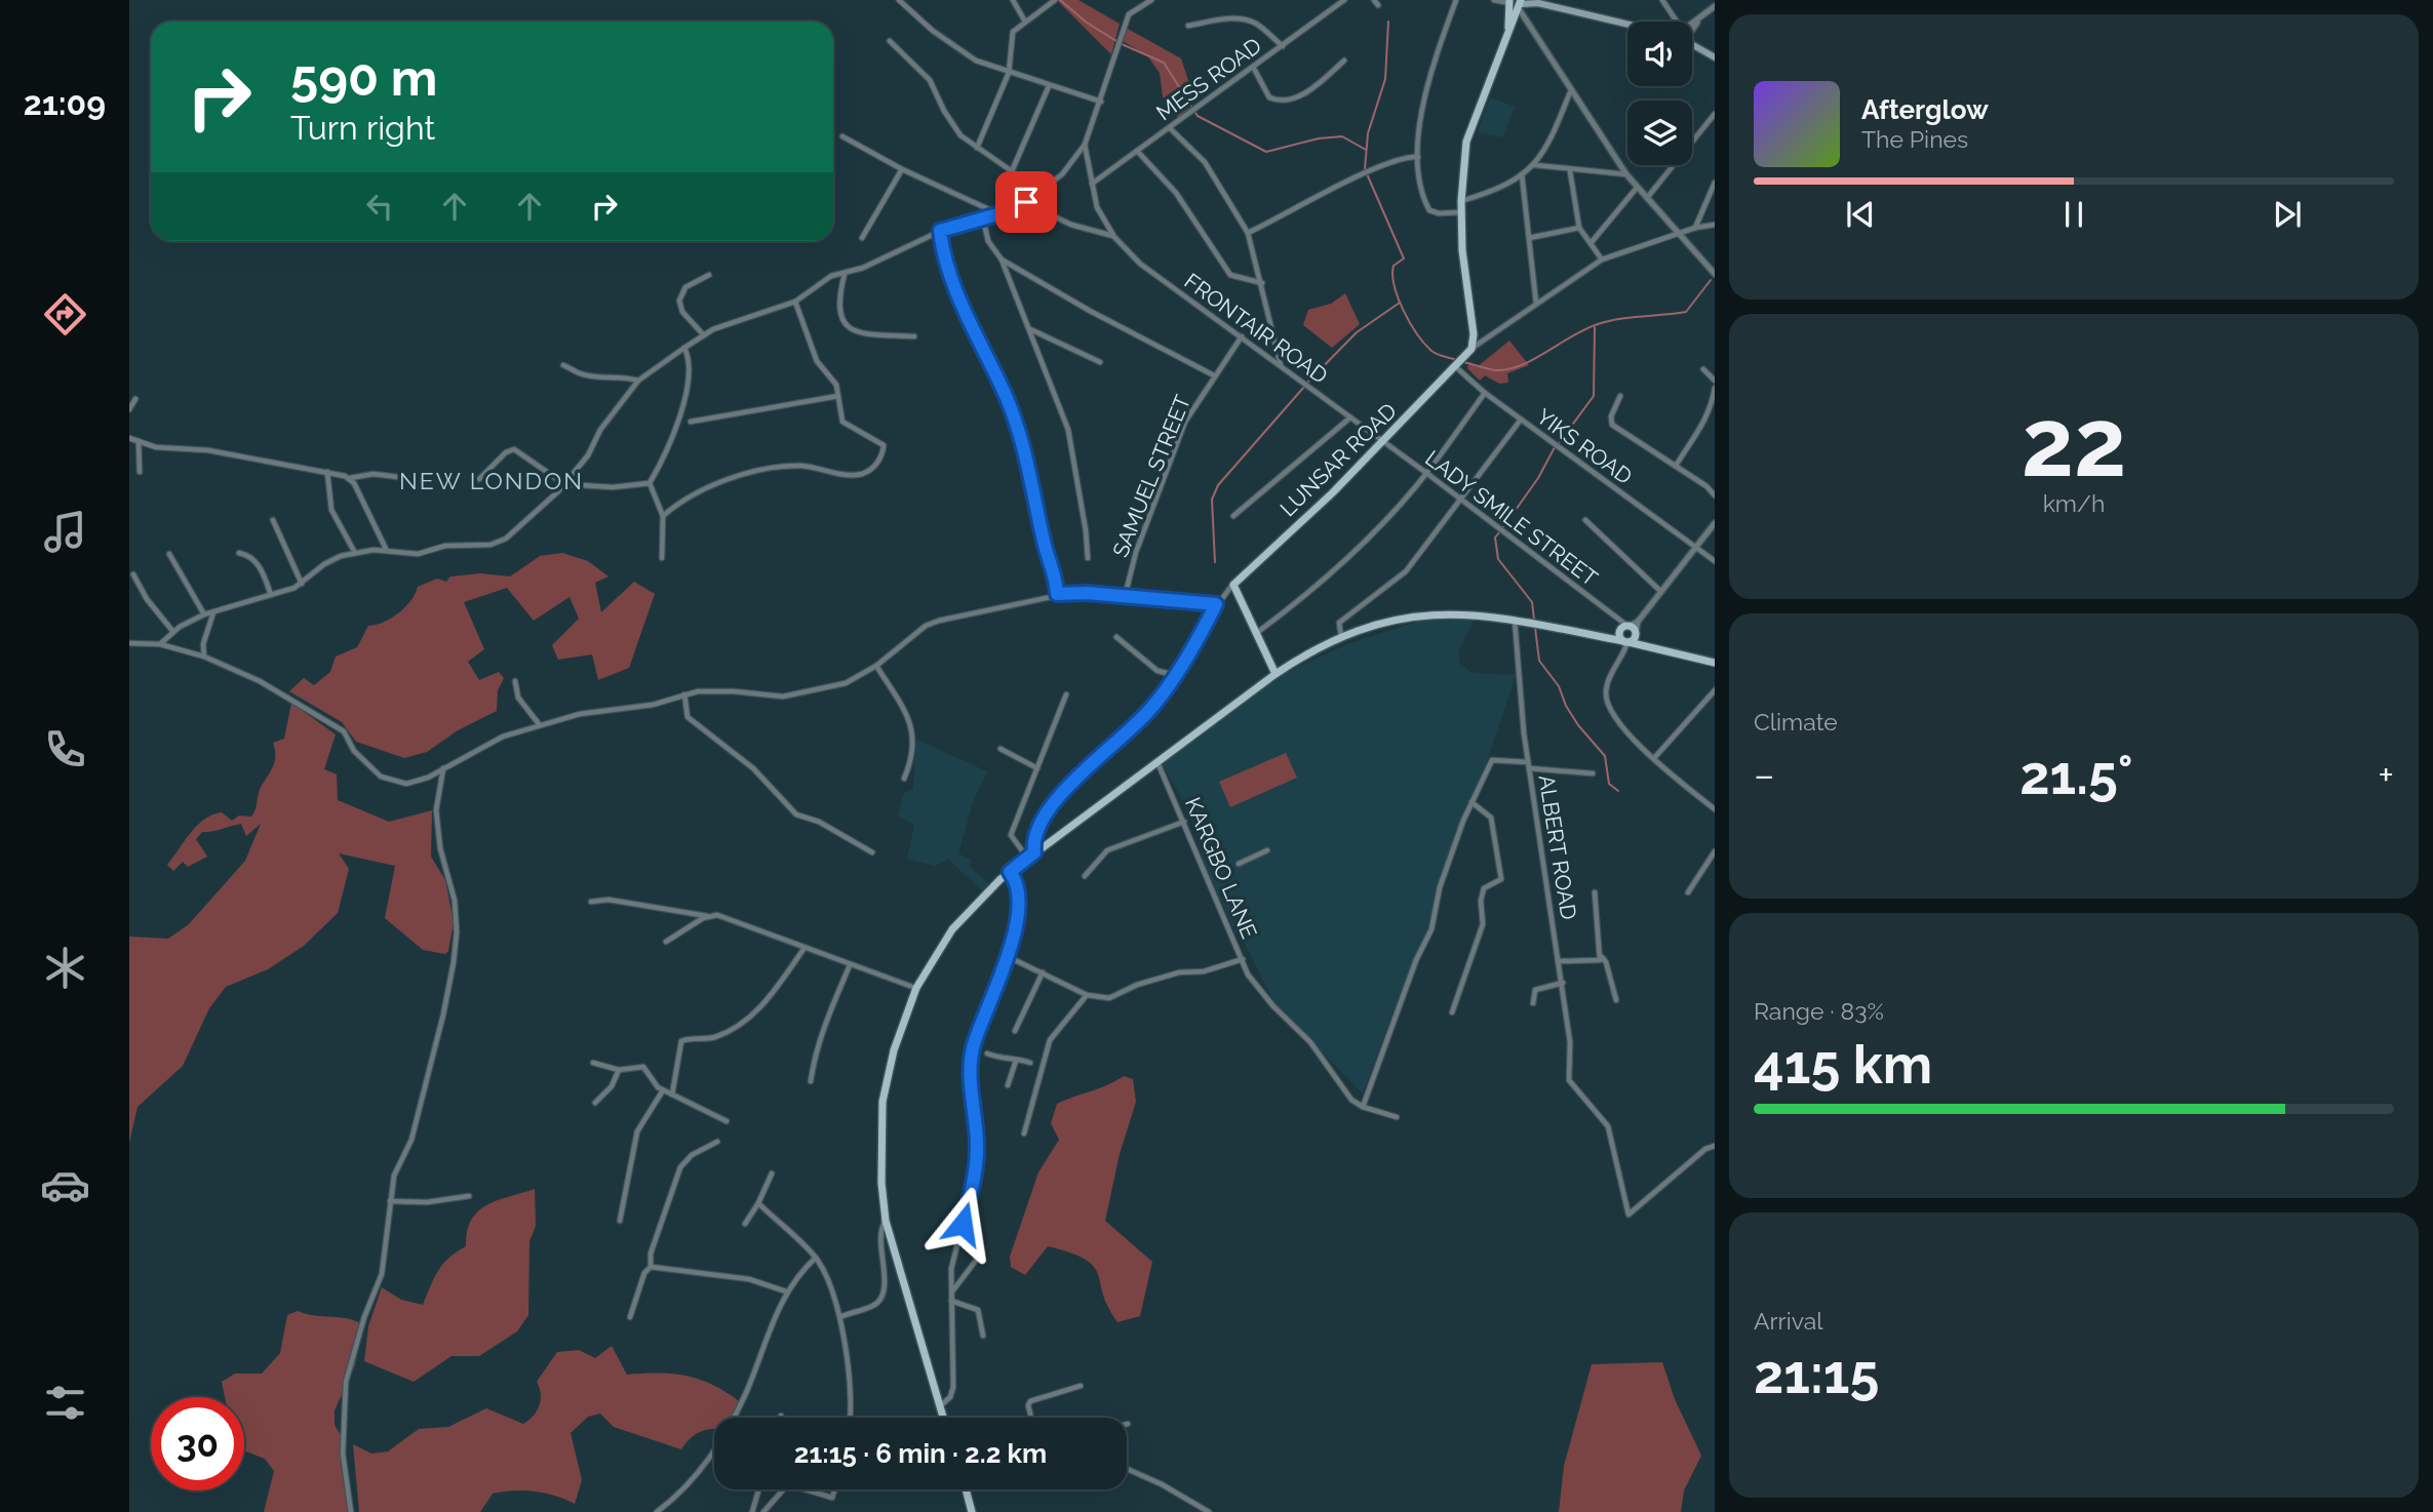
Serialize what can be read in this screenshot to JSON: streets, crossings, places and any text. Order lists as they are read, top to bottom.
{
  "streets": {
    "main road": ["LUNSAR ROAD"],
    "street": [
      "MESS ROAD",
      "FRONTAIR ROAD",
      "YIKS ROAD",
      "SAMUEL STREET",
      "LADY SMILE STREET",
      "ALBERT ROAD",
      "KARGBO LANE"
    ]
  },
  "crossings": [
    ["MESS ROAD", "FRONTAIR ROAD"],
    ["FRONTAIR ROAD", "LUNSAR ROAD"],
    ["FRONTAIR ROAD", "SAMUEL STREET"],
    ["FRONTAIR ROAD", "LADY SMILE STREET"],
    ["YIKS ROAD", "LUNSAR ROAD"],
    ["LUNSAR ROAD", "LADY SMILE STREET"]
  ],
  "districts": ["NEW LONDON"],
  "page": {
    "tabs": "21:09",
    "turn": ["590 m", "Turn right"],
    "song": ["Afterglow", "The Pines"],
    "tile": [
      ["22", "km/h"],
      "Climate",
      ["Range · 83%", "415 km"],
      ["Arrival", "21:15"]
    ],
    "heat": ["−", "21.5°", "+"],
    "limit": "30",
    "trip": "21:15 · 6 min · 2.2 km"
  }
}
